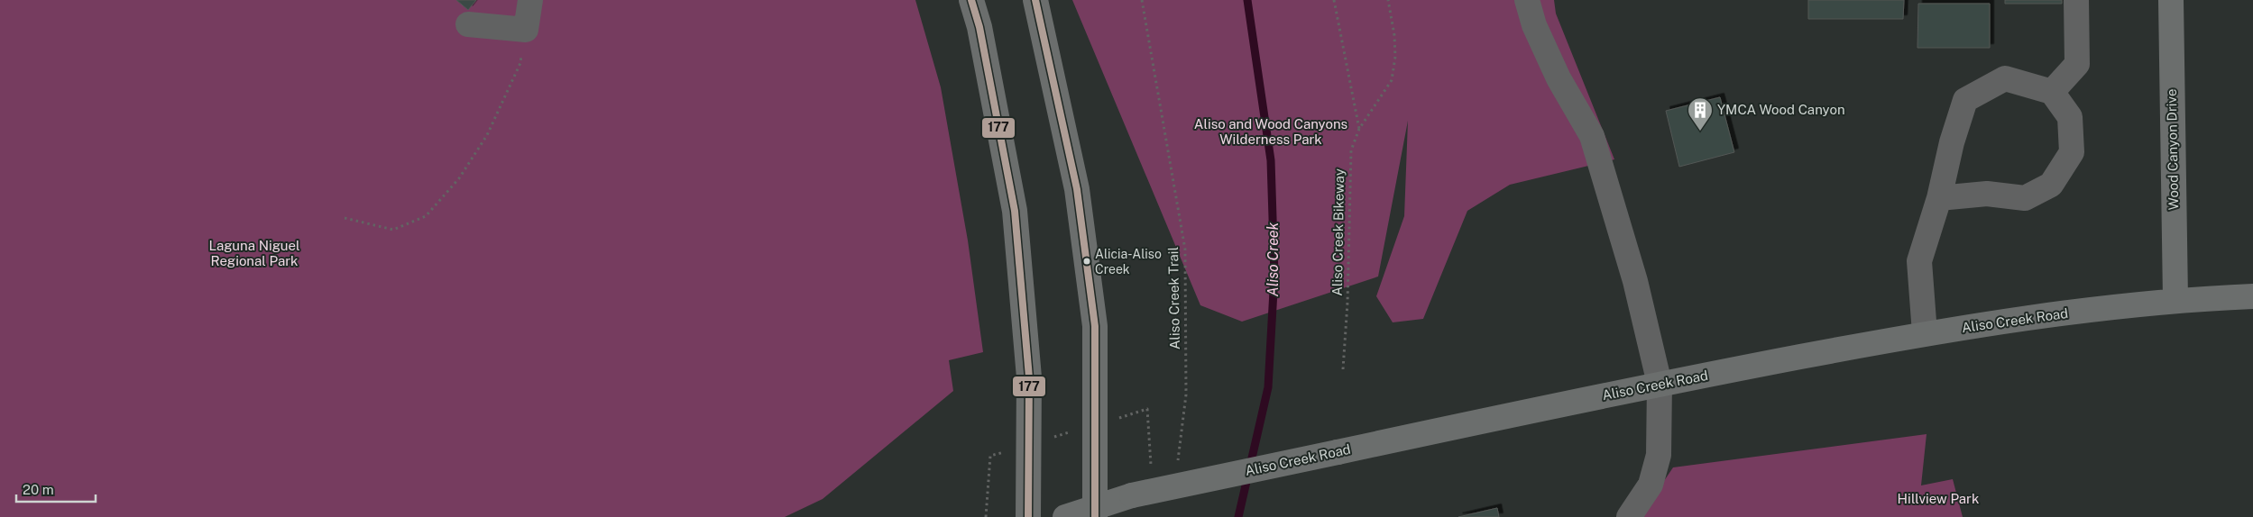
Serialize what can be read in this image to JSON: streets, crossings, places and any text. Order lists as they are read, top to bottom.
{
  "streets": {
    "main road": ["Wood Canyon Drive", "Aliso Creek Road"],
    "path": ["Aliso Creek Bikeway", "Aliso Creek Trail"]
  },
  "crossings": [
    ["Wood Canyon Drive", "Aliso Creek Road"]
  ],
  "water": ["Aliso Creek"],
  "parks": ["Aliso and Wood Canyons Wilderness Park", "Laguna Niguel Regional Park", "Hillview Park"],
  "places": {
    "building": ["YMCA Wood Canyon"],
    "other": ["Alicia-Aliso Creek"]
  },
  "lines": ["transit line 177"],
  "scale_bar": "20 m"
}
